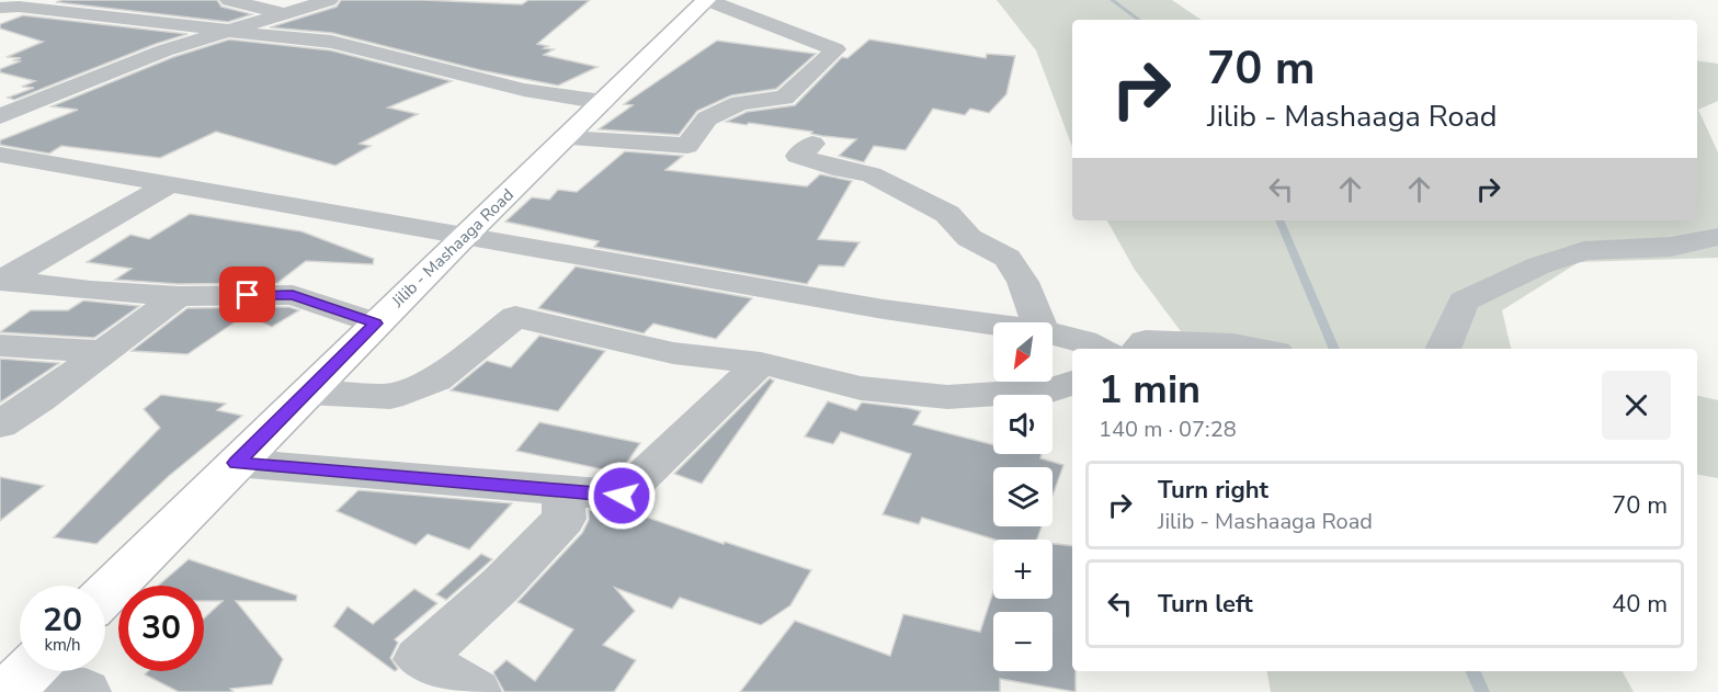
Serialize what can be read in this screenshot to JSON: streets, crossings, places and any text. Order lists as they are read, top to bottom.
{
  "streets": {
    "main road": ["Jilib - Mashaaga Road"]
  },
  "north": "bottom left",
  "page": {
    "turn": ["70 m", "Jilib - Mashaaga Road"],
    "map_buttons": ["+", "−"],
    "heading": ["1 min", "140 m · 07:28"],
    "list": [
      {
        "name": "Turn right",
        "note": "Jilib - Mashaaga Road",
        "value": "70 m"
      },
      {
        "name": "Turn left",
        "value": "40 m"
      }
    ],
    "speed": "20 km/h",
    "limit": "30"
  }
}
